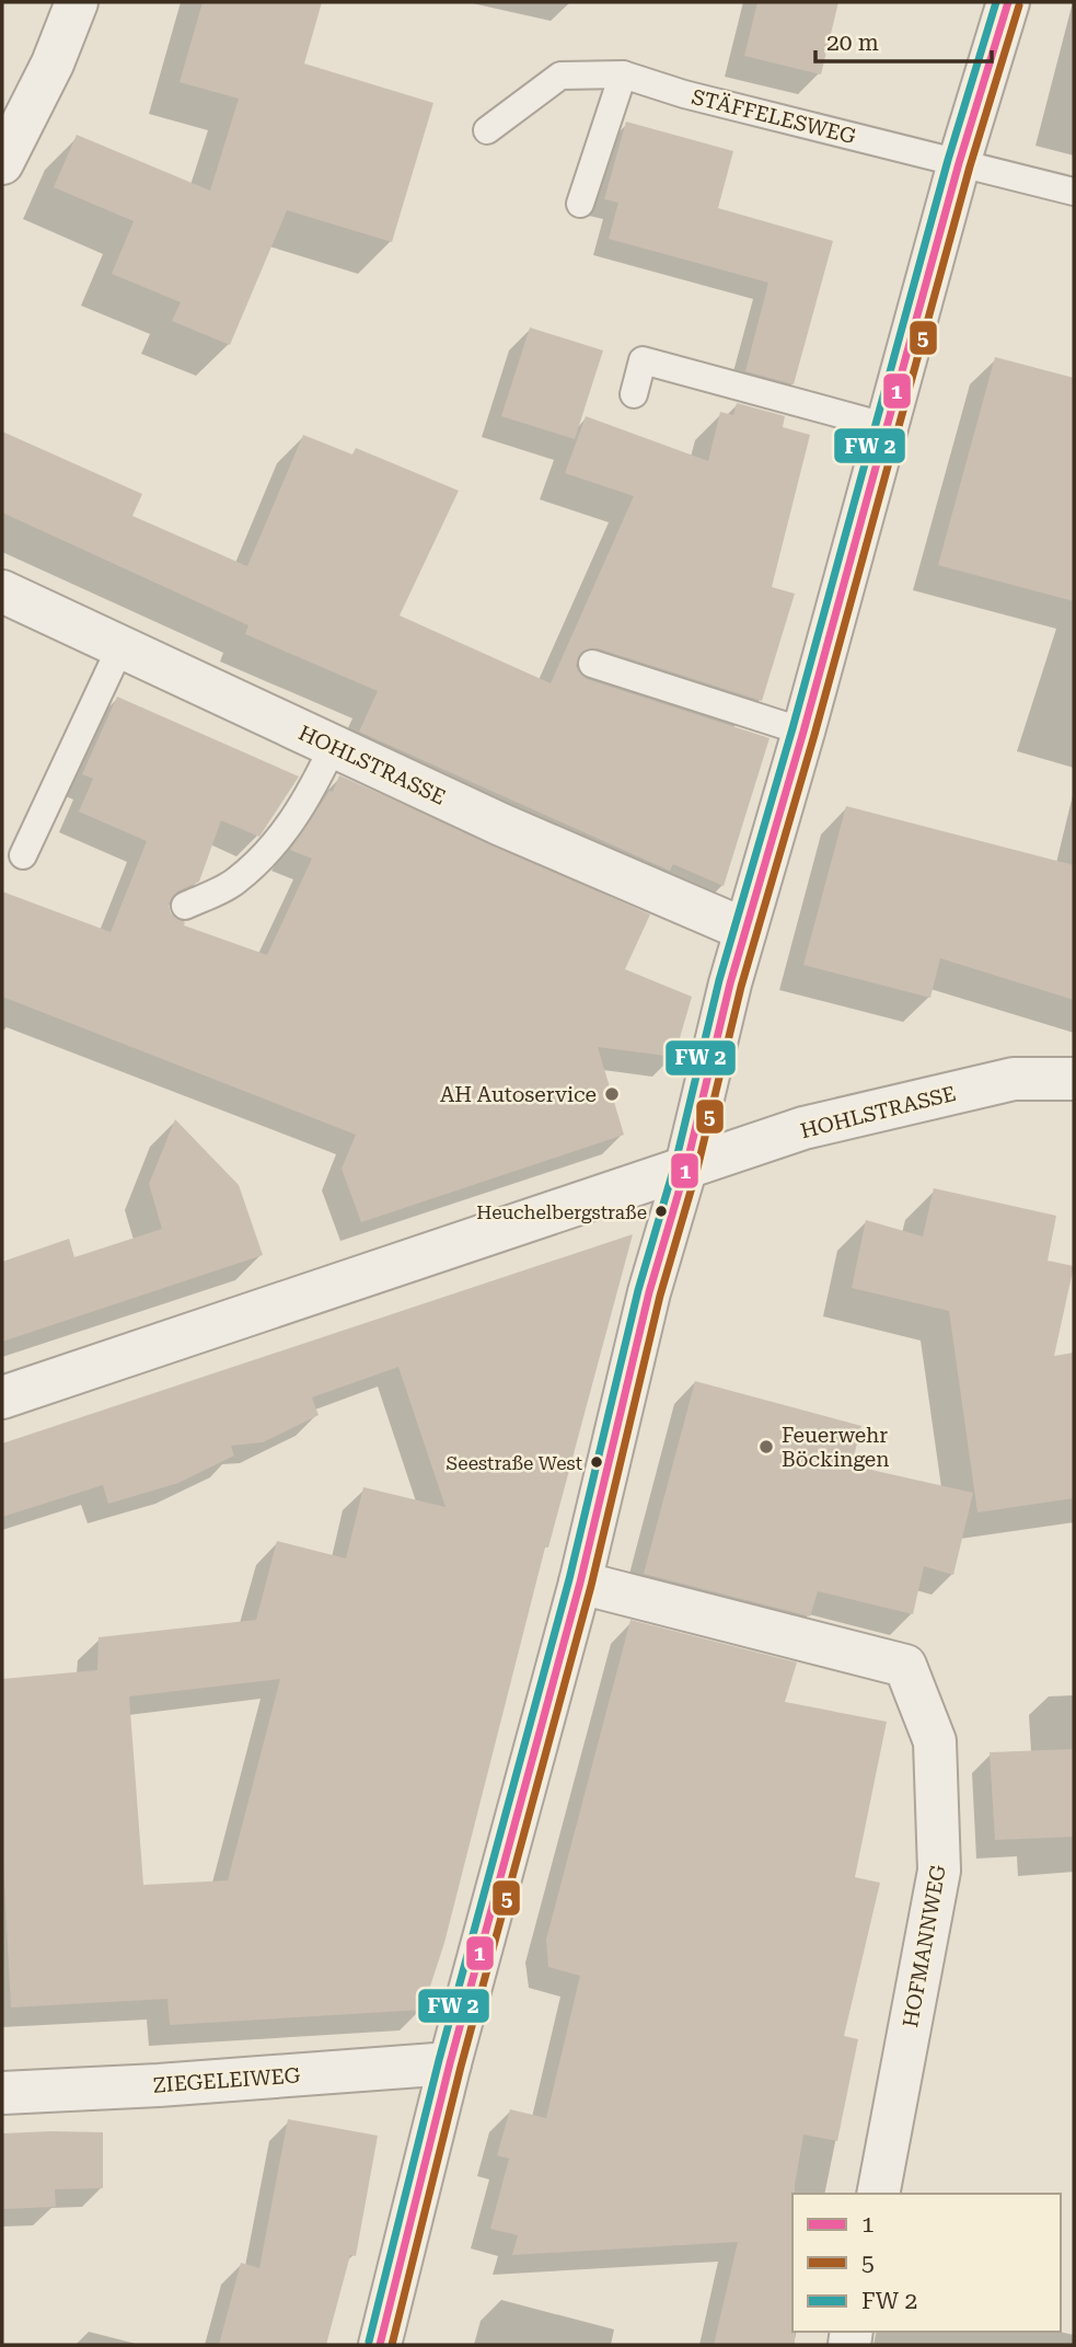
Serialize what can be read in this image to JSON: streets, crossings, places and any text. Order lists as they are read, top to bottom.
{
  "streets": {
    "street": ["HOHLSTRASSE", "HOFMANNWEG", "ZIEGELEIWEG"],
    "lane": ["STÄFFELESWEG"]
  },
  "places": [
    "AH Autoservice",
    "Heuchelbergstraße",
    "Feuerwehr Böckingen",
    "Seestraße West"
  ],
  "lines": ["transit line 1", "transit line 5"],
  "legend": ["1", "5", "FW 2"],
  "scale_bar": "20 m"
}
